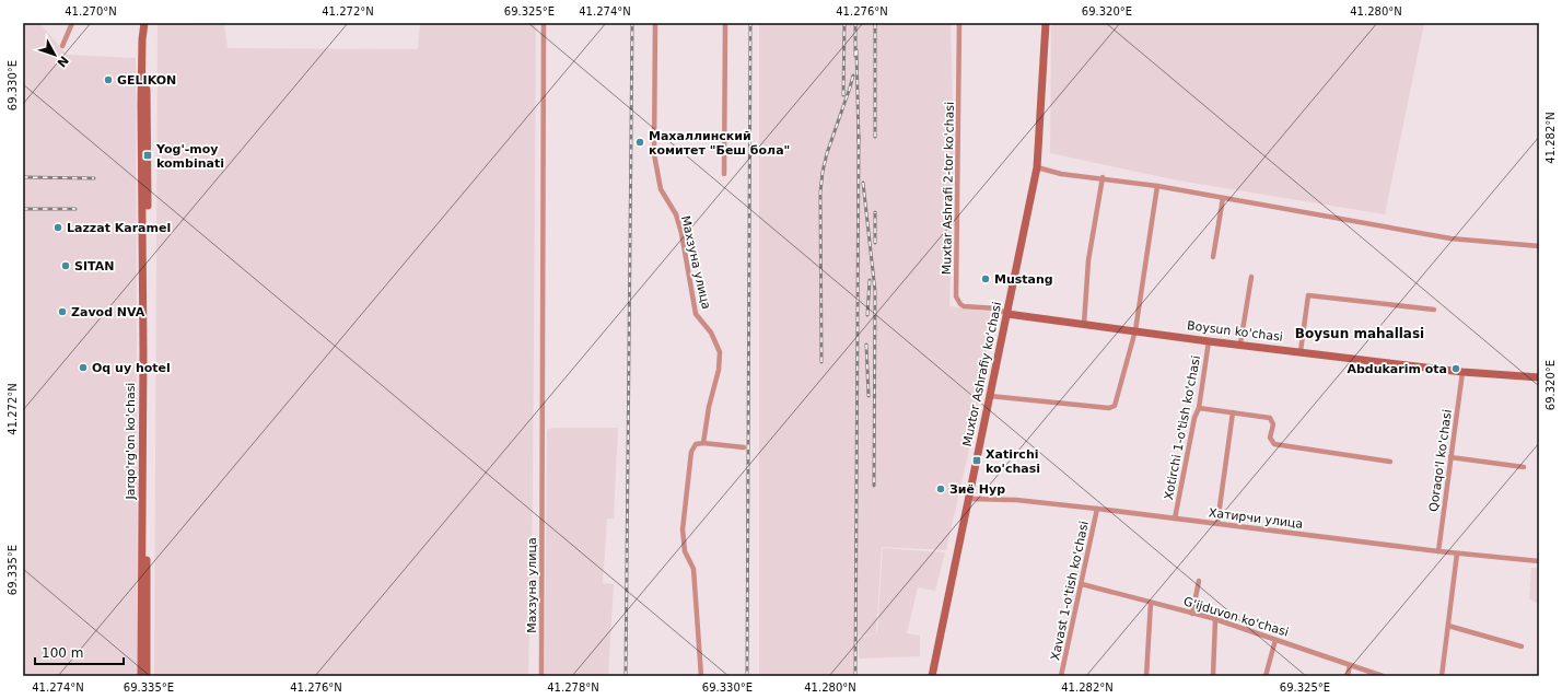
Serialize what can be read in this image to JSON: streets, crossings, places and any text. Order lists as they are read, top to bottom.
{
  "streets": {
    "main road": ["Boysun ko'chasi", "Muxtor Ashrafiy ko'chasi", "Jarqo'rg'on ko'chasi"],
    "street": [
      "Muxtar Ashrafi 2-tor ko'chasi",
      "Махзуна улица",
      "Xotirchi 1-o'tish ko'chasi",
      "Qoraqo'l ko'chasi",
      "Хатирчи улица",
      "Xavast 1-o'tish ko'chasi",
      "G'ijduvon ko'chasi"
    ]
  },
  "crossings": [
    ["Muxtar Ashrafi 2-tor ko'chasi", "Boysun ko'chasi"],
    ["Muxtar Ashrafi 2-tor ko'chasi", "Muxtor Ashrafiy ko'chasi"],
    ["Boysun ko'chasi", "Muxtor Ashrafiy ko'chasi"],
    ["Boysun ko'chasi", "Xotirchi 1-o'tish ko'chasi"],
    ["Boysun ko'chasi", "Qoraqo'l ko'chasi"],
    ["Muxtor Ashrafiy ko'chasi", "Хатирчи улица"],
    ["Xotirchi 1-o'tish ko'chasi", "Хатирчи улица"],
    ["Qoraqo'l ko'chasi", "Хатирчи улица"],
    ["Хатирчи улица", "Xavast 1-o'tish ko'chasi"],
    ["Xavast 1-o'tish ko'chasi", "G'ijduvon ko'chasi"]
  ],
  "districts": ["Boysun mahallasi"],
  "places": {
    "other": [
      "GELIKON",
      "Махаллинский комитет \"Беш бола\"",
      "Lazzat Karamel",
      "SITAN",
      "Mustang",
      "Zavod NVA",
      "Oq uy hotel",
      "Abdukarim ota",
      "Зиё Нур"
    ],
    "transit": ["Yog'-moy kombinati", "Xatirchi ko'chasi"]
  },
  "scale_bar": "100 m",
  "north": "bottom right",
  "coordinates": [
    "41.270°N",
    "41.272°N",
    "69.325°E",
    "41.274°N",
    "41.276°N",
    "69.320°E",
    "41.280°N",
    "69.330°E",
    "41.282°N",
    "69.335°E",
    "41.278°N"
  ]
}
